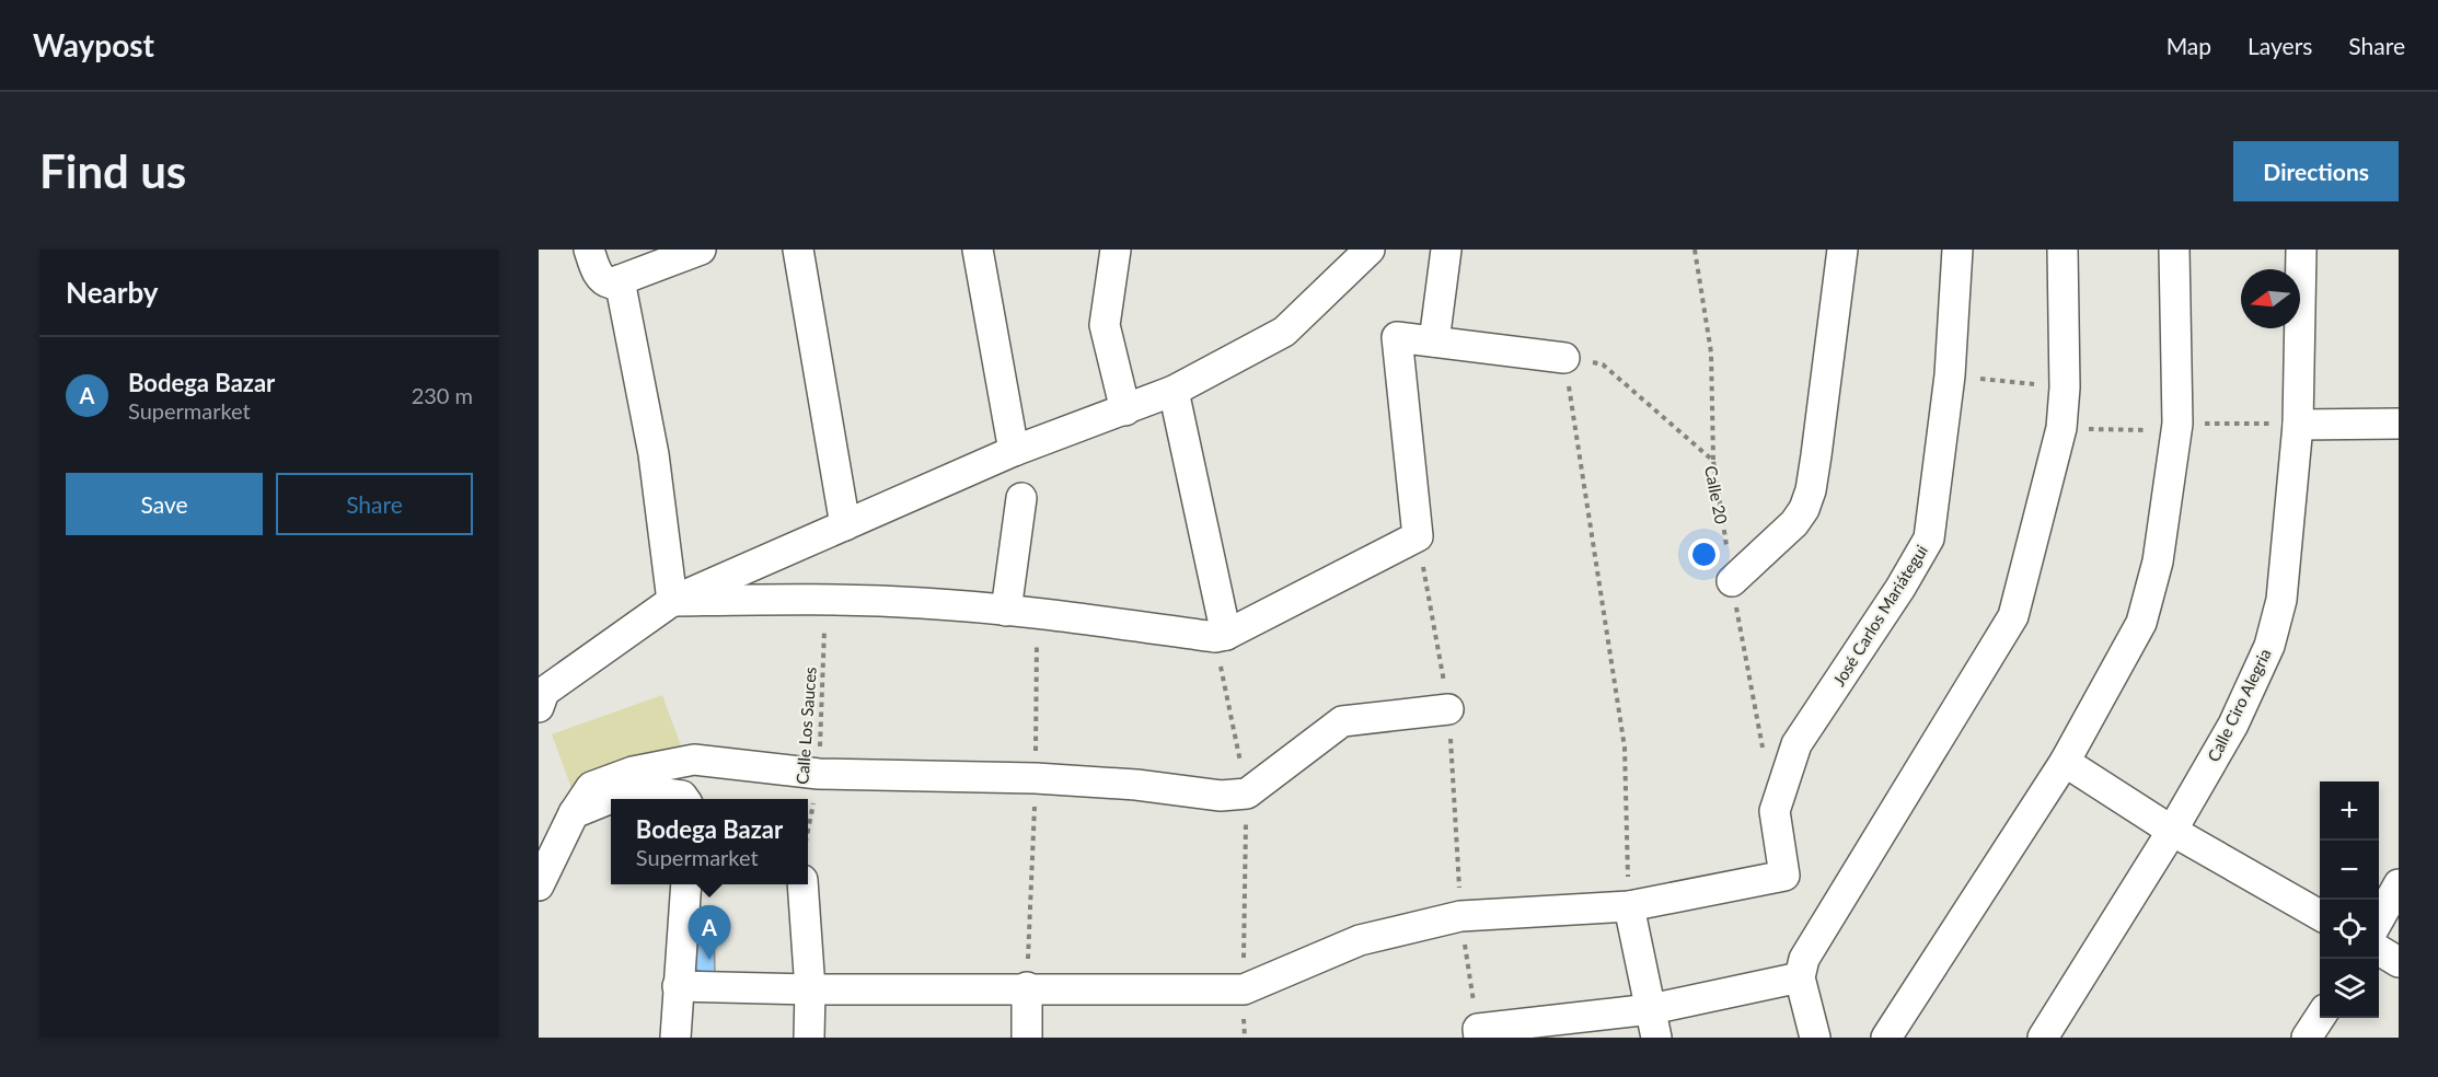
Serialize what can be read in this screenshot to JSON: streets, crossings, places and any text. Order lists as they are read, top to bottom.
{
  "streets": {
    "street": ["José Carlos Mariátegui", "Calle Ciro Alegria"],
    "path": ["Calle 20", "Calle Los Sauces"]
  },
  "north": "left",
  "page": {
    "header": "Waypost",
    "nav": ["Map", "Layers", "Share"],
    "buttons": [
      "Directions",
      ["Save", "Share"]
    ],
    "title": "Find us",
    "heading": "Nearby",
    "list": [
      {
        "mark": "A",
        "name": "Bodega Bazar",
        "note": "Supermarket",
        "value": "230 m"
      }
    ],
    "map_buttons": ["+", "−"],
    "popup": ["Bodega Bazar", "Supermarket"],
    "pins": "A"
  }
}
